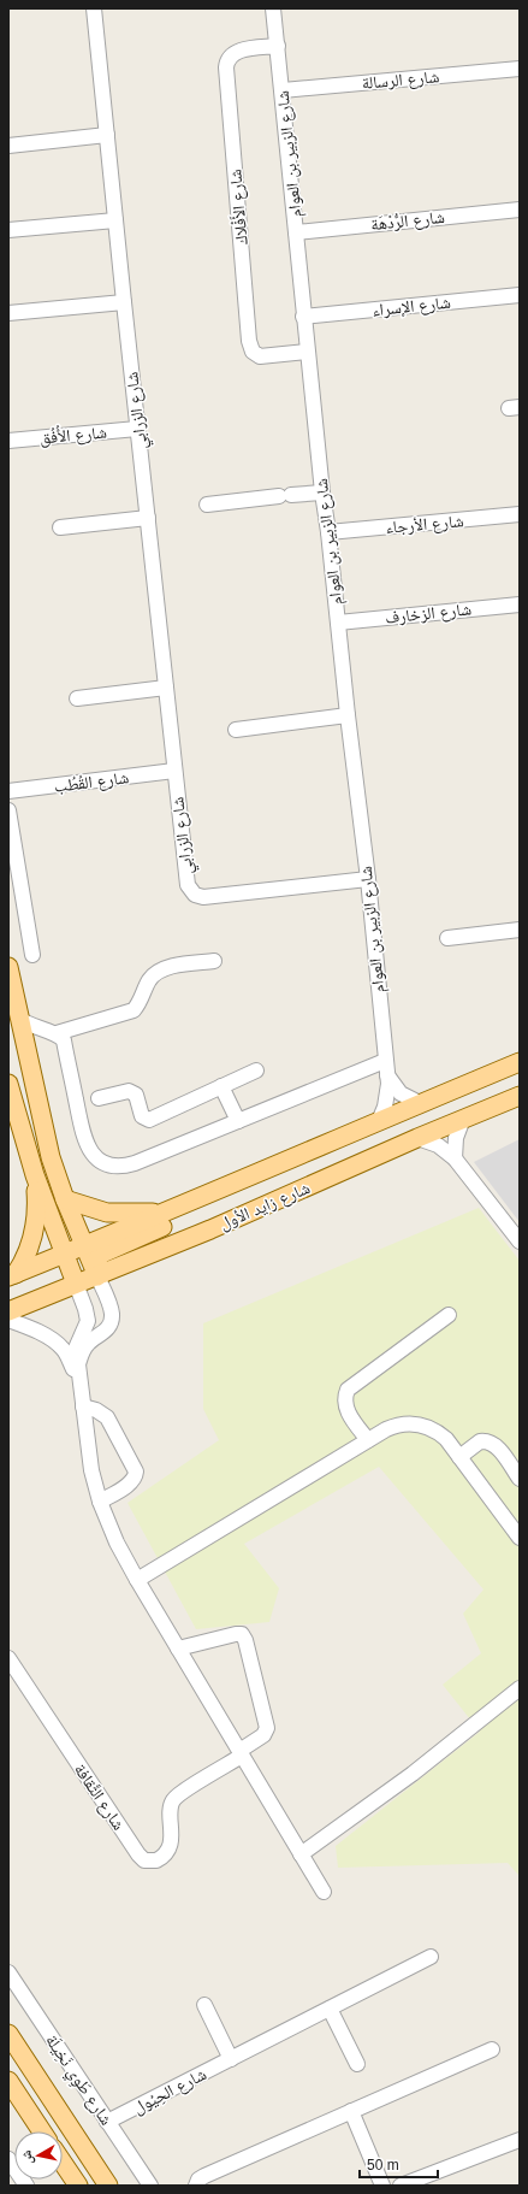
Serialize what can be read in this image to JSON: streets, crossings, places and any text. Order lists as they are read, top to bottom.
{
  "streets": {
    "main road": ["شارع زايد الأول"],
    "street": [
      "شارع الرسالة",
      "شارع الزبير بن العوام",
      "شارع الأَفْلاك",
      "شارع الرُّدْهَة",
      "شارع الإسراء",
      "شارع الزرابي",
      "شارع الأُفُق",
      "شارع الأرجاء",
      "شارع الزخارف",
      "شارع القُطُب",
      "شارع الثَّقافة",
      "شارع طَوِي نَخِيلَة",
      "شارع الحِيُول"
    ]
  },
  "crossings": [
    ["شارع الرسالة", "شارع الزبير بن العوام"],
    ["شارع الزبير بن العوام", "شارع الأَفْلاك"],
    ["شارع الزبير بن العوام", "شارع الرُّدْهَة"],
    ["شارع الزبير بن العوام", "شارع الإسراء"],
    ["شارع الزبير بن العوام", "شارع الزرابي"],
    ["شارع الزبير بن العوام", "شارع الأرجاء"],
    ["شارع الزبير بن العوام", "شارع الزخارف"],
    ["شارع الزبير بن العوام", "شارع زايد الأول"],
    ["شارع الزرابي", "شارع الأُفُق"],
    ["شارع الزرابي", "شارع القُطُب"],
    ["شارع طَوِي نَخِيلَة", "شارع الحِيُول"]
  ],
  "scale_bar": "50 m",
  "north": "left"
}
